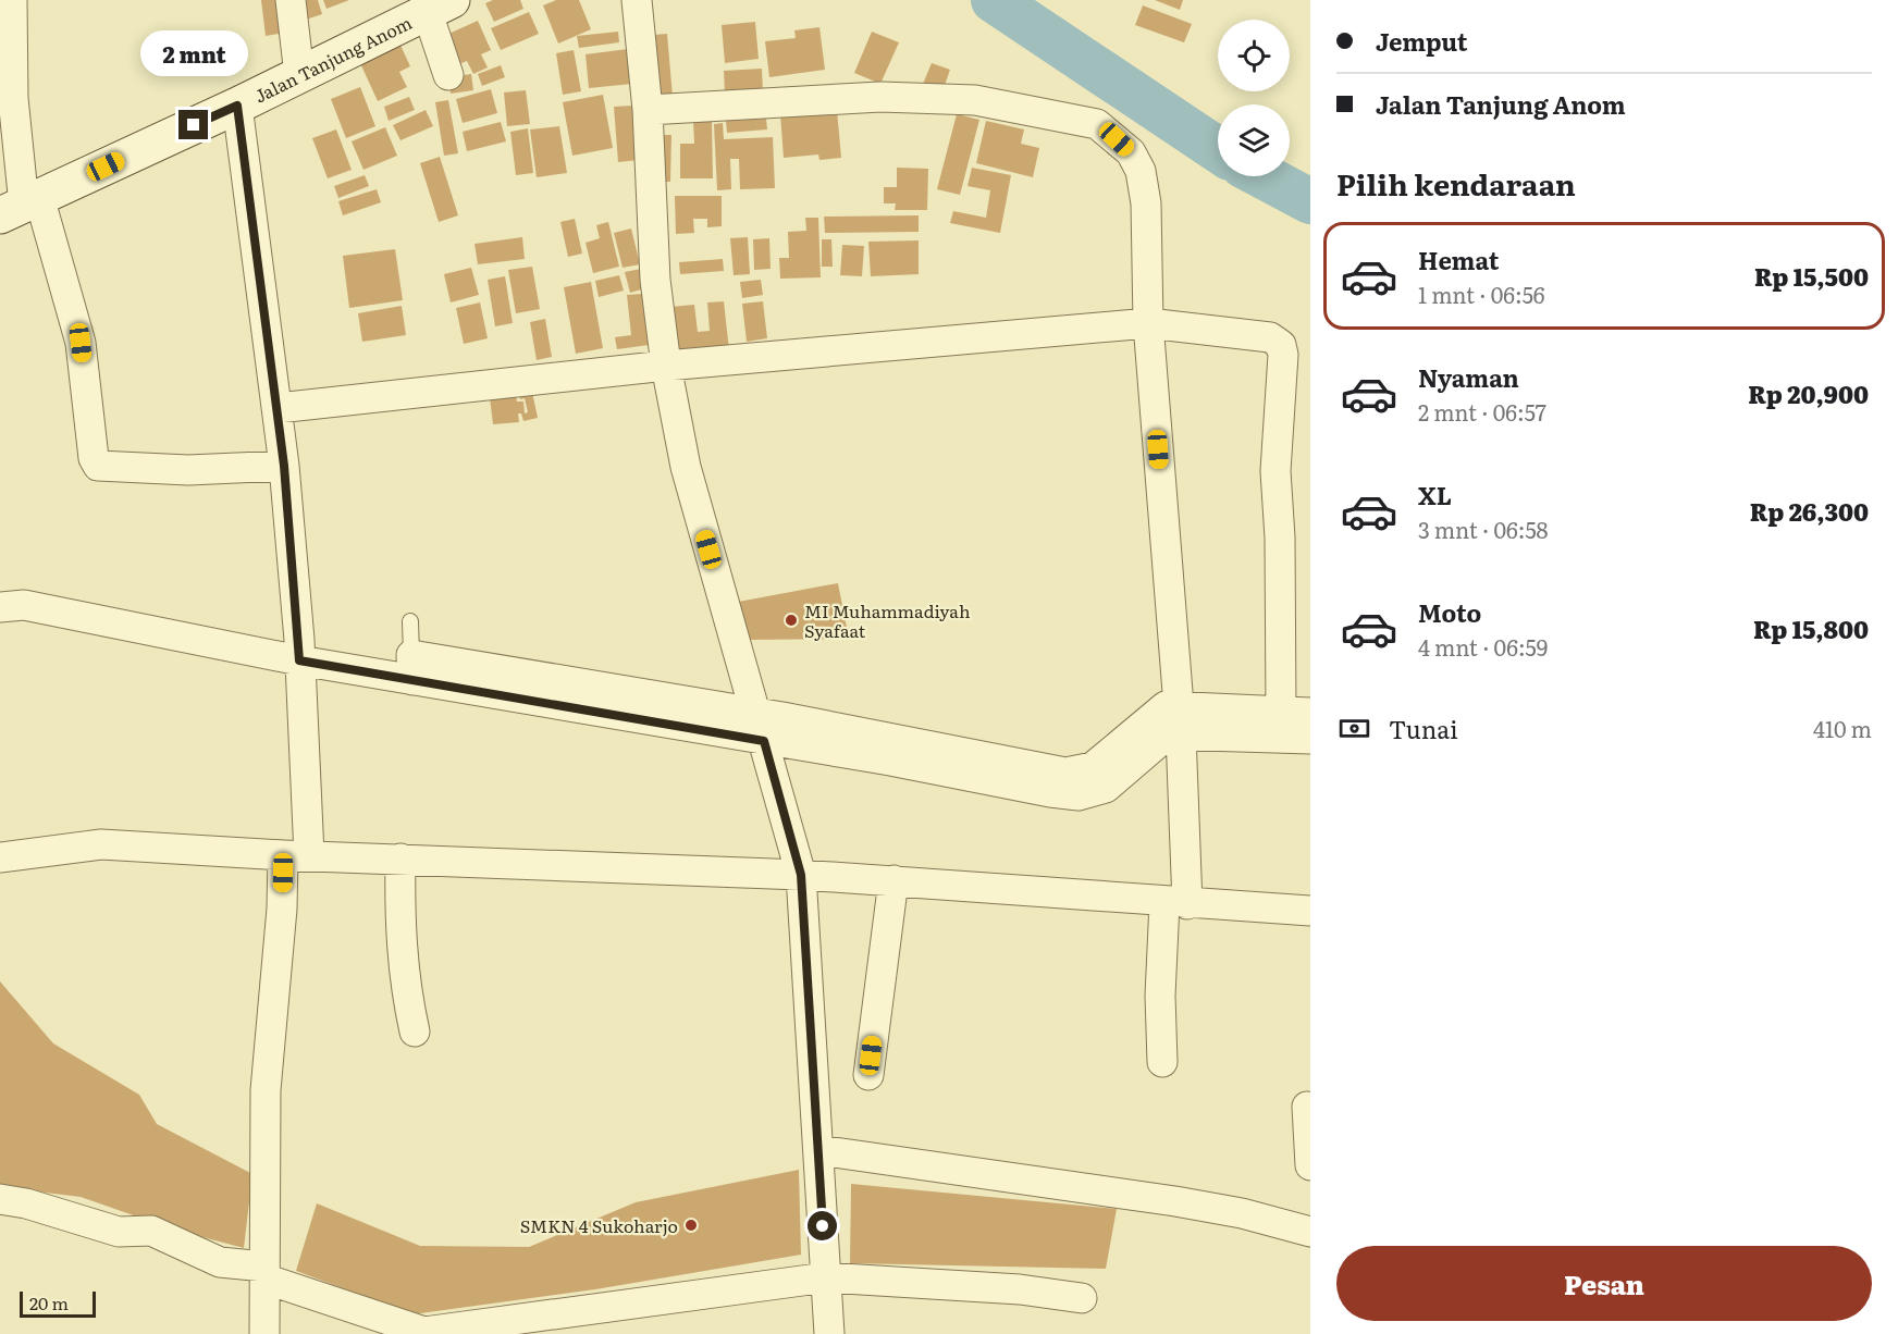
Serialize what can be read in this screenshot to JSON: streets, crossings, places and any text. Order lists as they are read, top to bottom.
{
  "streets": {
    "main road": ["Jalan Tanjung Anom"]
  },
  "places": ["MI Muhammadiyah Syafaat", "SMKN 4 Sukoharjo"],
  "scale_bar": "20 m",
  "page": {
    "banner": ["Jemput", "Jalan Tanjung Anom"],
    "bubble": "2 mnt",
    "heading": "Pilih kendaraan",
    "list": [
      {
        "name": "Hemat",
        "note": "1 mnt · 06:56",
        "value": "Rp 15,500"
      },
      {
        "name": "Nyaman",
        "note": "2 mnt · 06:57",
        "value": "Rp 20,900"
      },
      {
        "name": "XL",
        "note": "3 mnt · 06:58",
        "value": "Rp 26,300"
      },
      {
        "name": "Moto",
        "note": "4 mnt · 06:59",
        "value": "Rp 15,800"
      }
    ],
    "pay": ["Tunai", "410 m"],
    "buttons": "Pesan",
    "scale": "20 m"
  }
}
